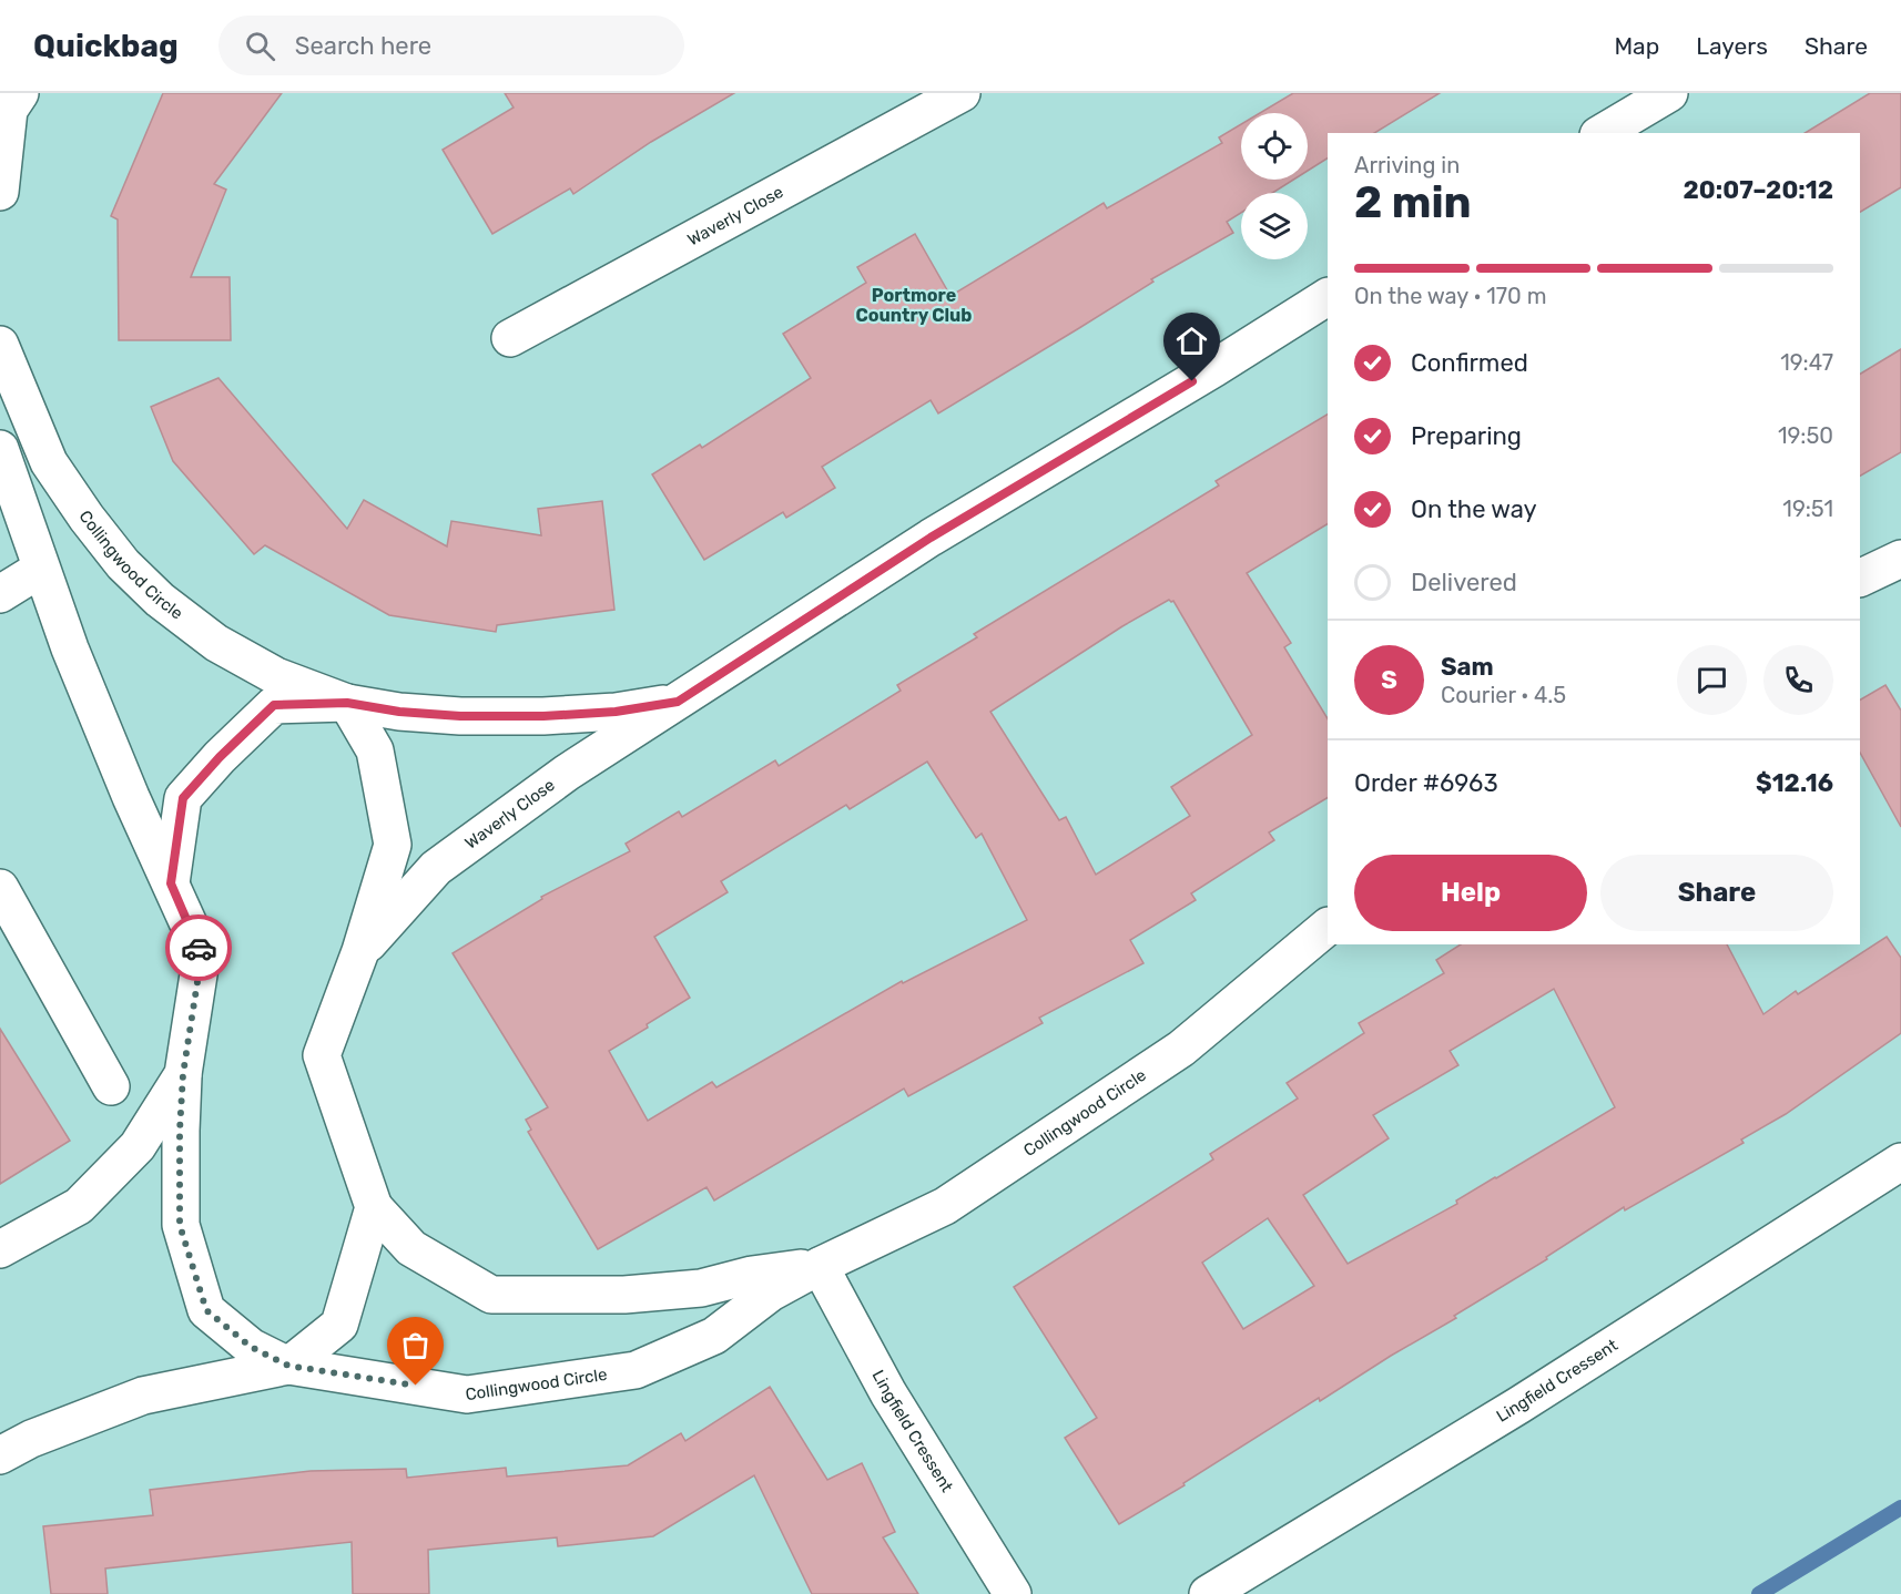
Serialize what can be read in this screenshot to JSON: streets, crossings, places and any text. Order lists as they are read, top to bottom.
{
  "streets": {
    "street": ["Waverly Close", "Collingwood Circle", "Lingfield Cressent"]
  },
  "crossings": [
    ["Waverly Close", "Collingwood Circle"],
    ["Collingwood Circle", "Lingfield Cressent"]
  ],
  "districts": ["Portmore Country Club"],
  "page": {
    "header": "Quickbag",
    "search": "Search here",
    "nav": ["Map", "Layers", "Share"],
    "heading": ["2 min", "Arriving in", "20:07–20:12"],
    "panel": [
      "Sam",
      "Courier · 4.5",
      "Order #6963",
      "$12.16"
    ],
    "bar": "On the way · 170 m",
    "list": [
      ["Confirmed", "19:47"],
      ["Preparing", "19:50"],
      ["On the way", "19:51"],
      "Delivered"
    ],
    "round": "S",
    "buttons": ["Help", "Share"]
  }
}
